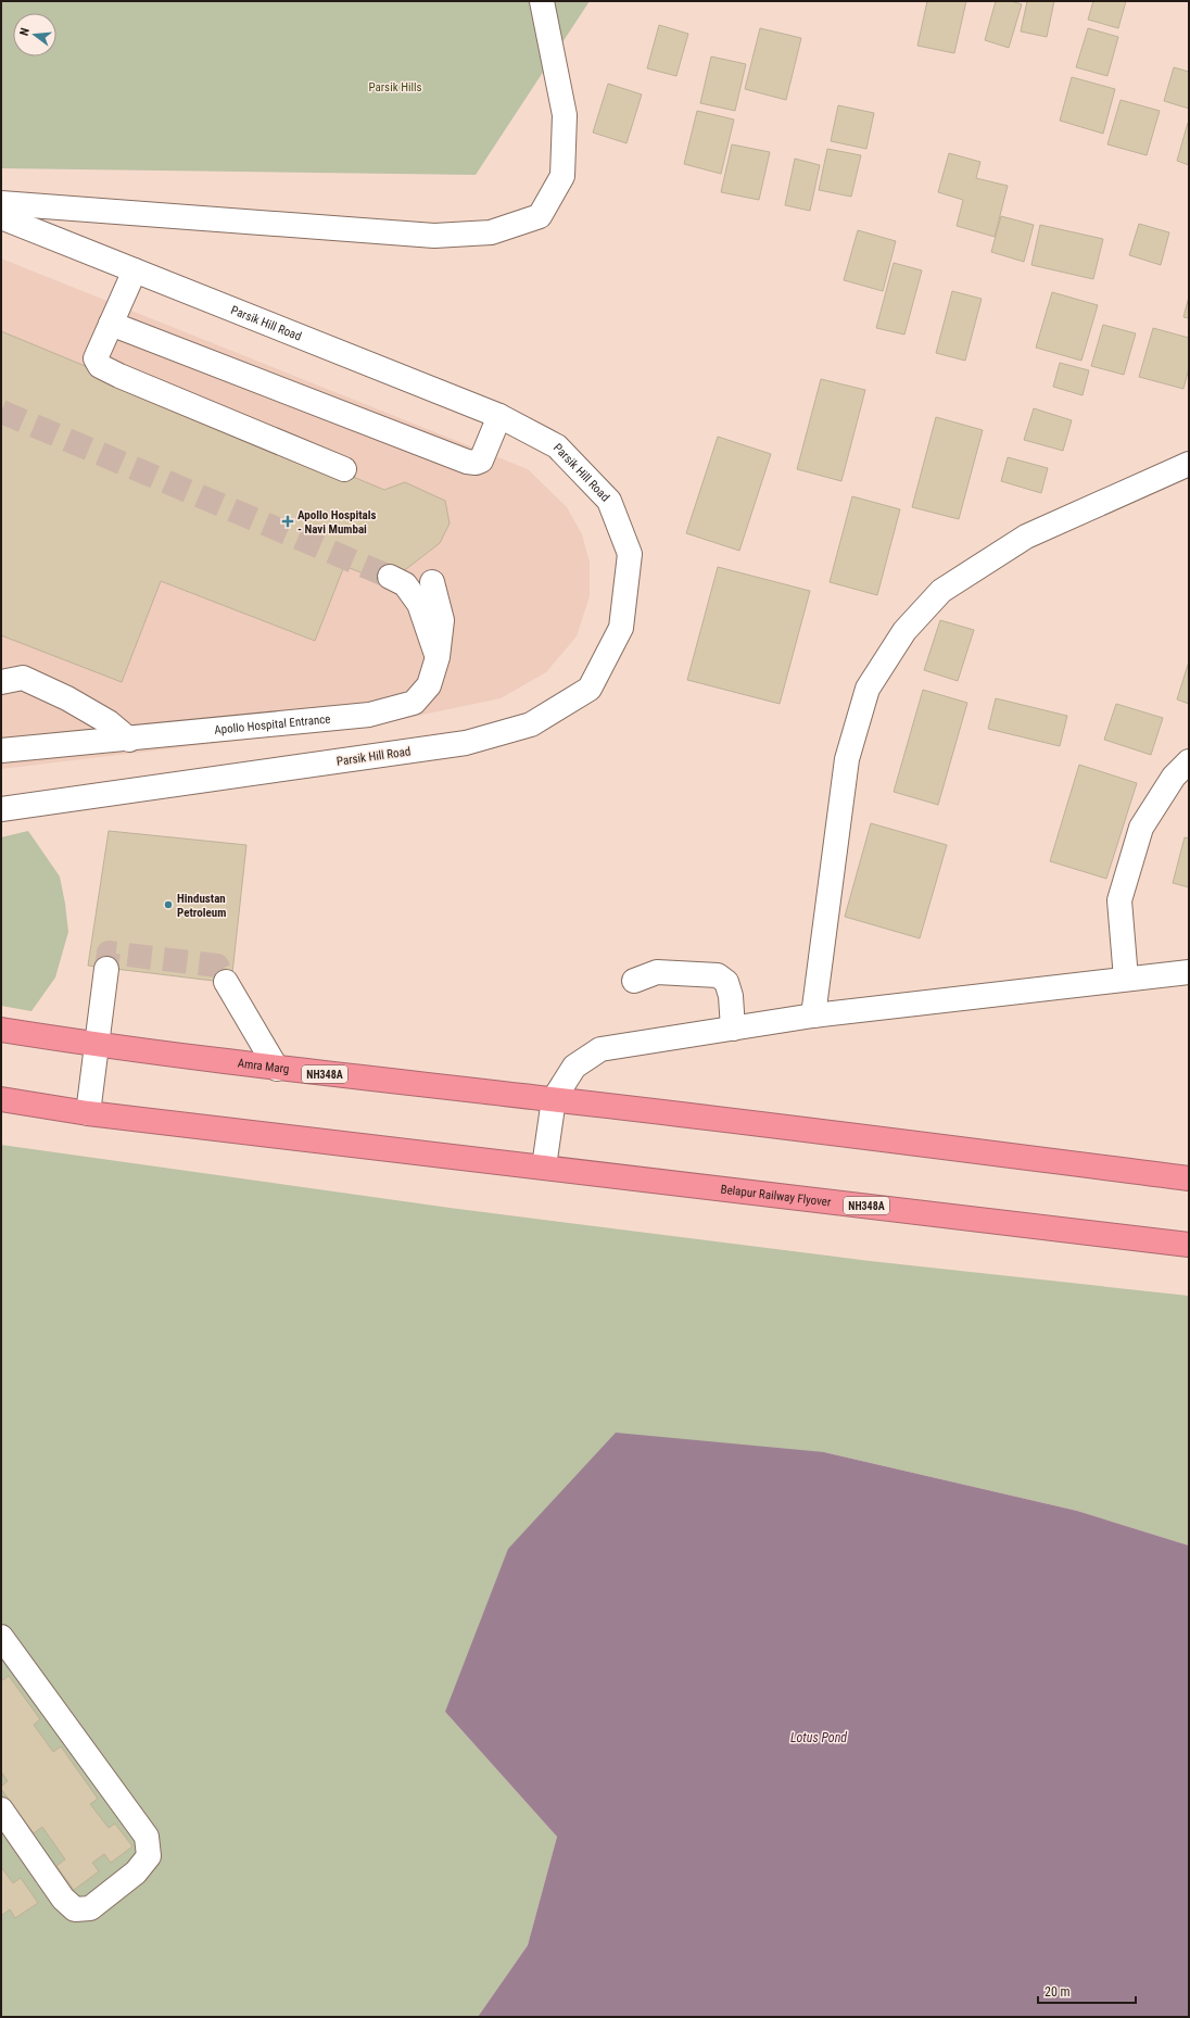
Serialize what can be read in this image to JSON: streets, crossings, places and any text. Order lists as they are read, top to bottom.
{
  "streets": {
    "highway": ["Amra Marg", "NH348A", "Belapur Railway Flyover"],
    "street": ["Parsik Hill Road", "Apollo Hospital Entrance"]
  },
  "crossings": [
    ["Amra Marg", "NH348A"],
    ["NH348A", "Belapur Railway Flyover"]
  ],
  "water": ["Lotus Pond"],
  "parks": ["Parsik Hills"],
  "places": {
    "health": ["Apollo Hospitals - Navi Mumbai"],
    "other": ["Hindustan Petroleum"]
  },
  "scale_bar": "20 m",
  "north": "left"
}
